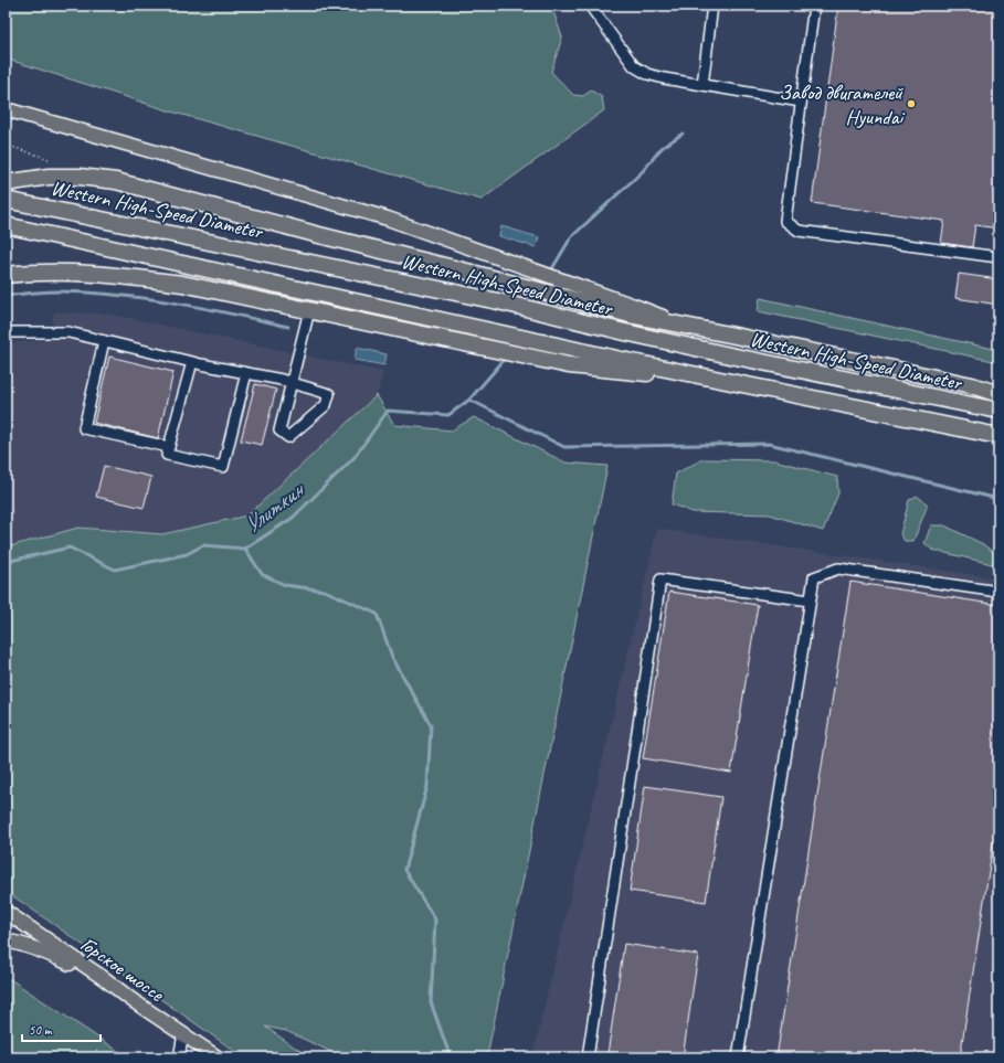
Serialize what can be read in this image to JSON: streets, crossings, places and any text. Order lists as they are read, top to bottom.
{
  "streets": {
    "highway": ["Western High-Speed Diameter"],
    "main road": ["Горское шоссе"]
  },
  "water": ["Улиткин"],
  "places": ["Завод двигателей Hyundai"],
  "scale_bar": "50 m"
}
